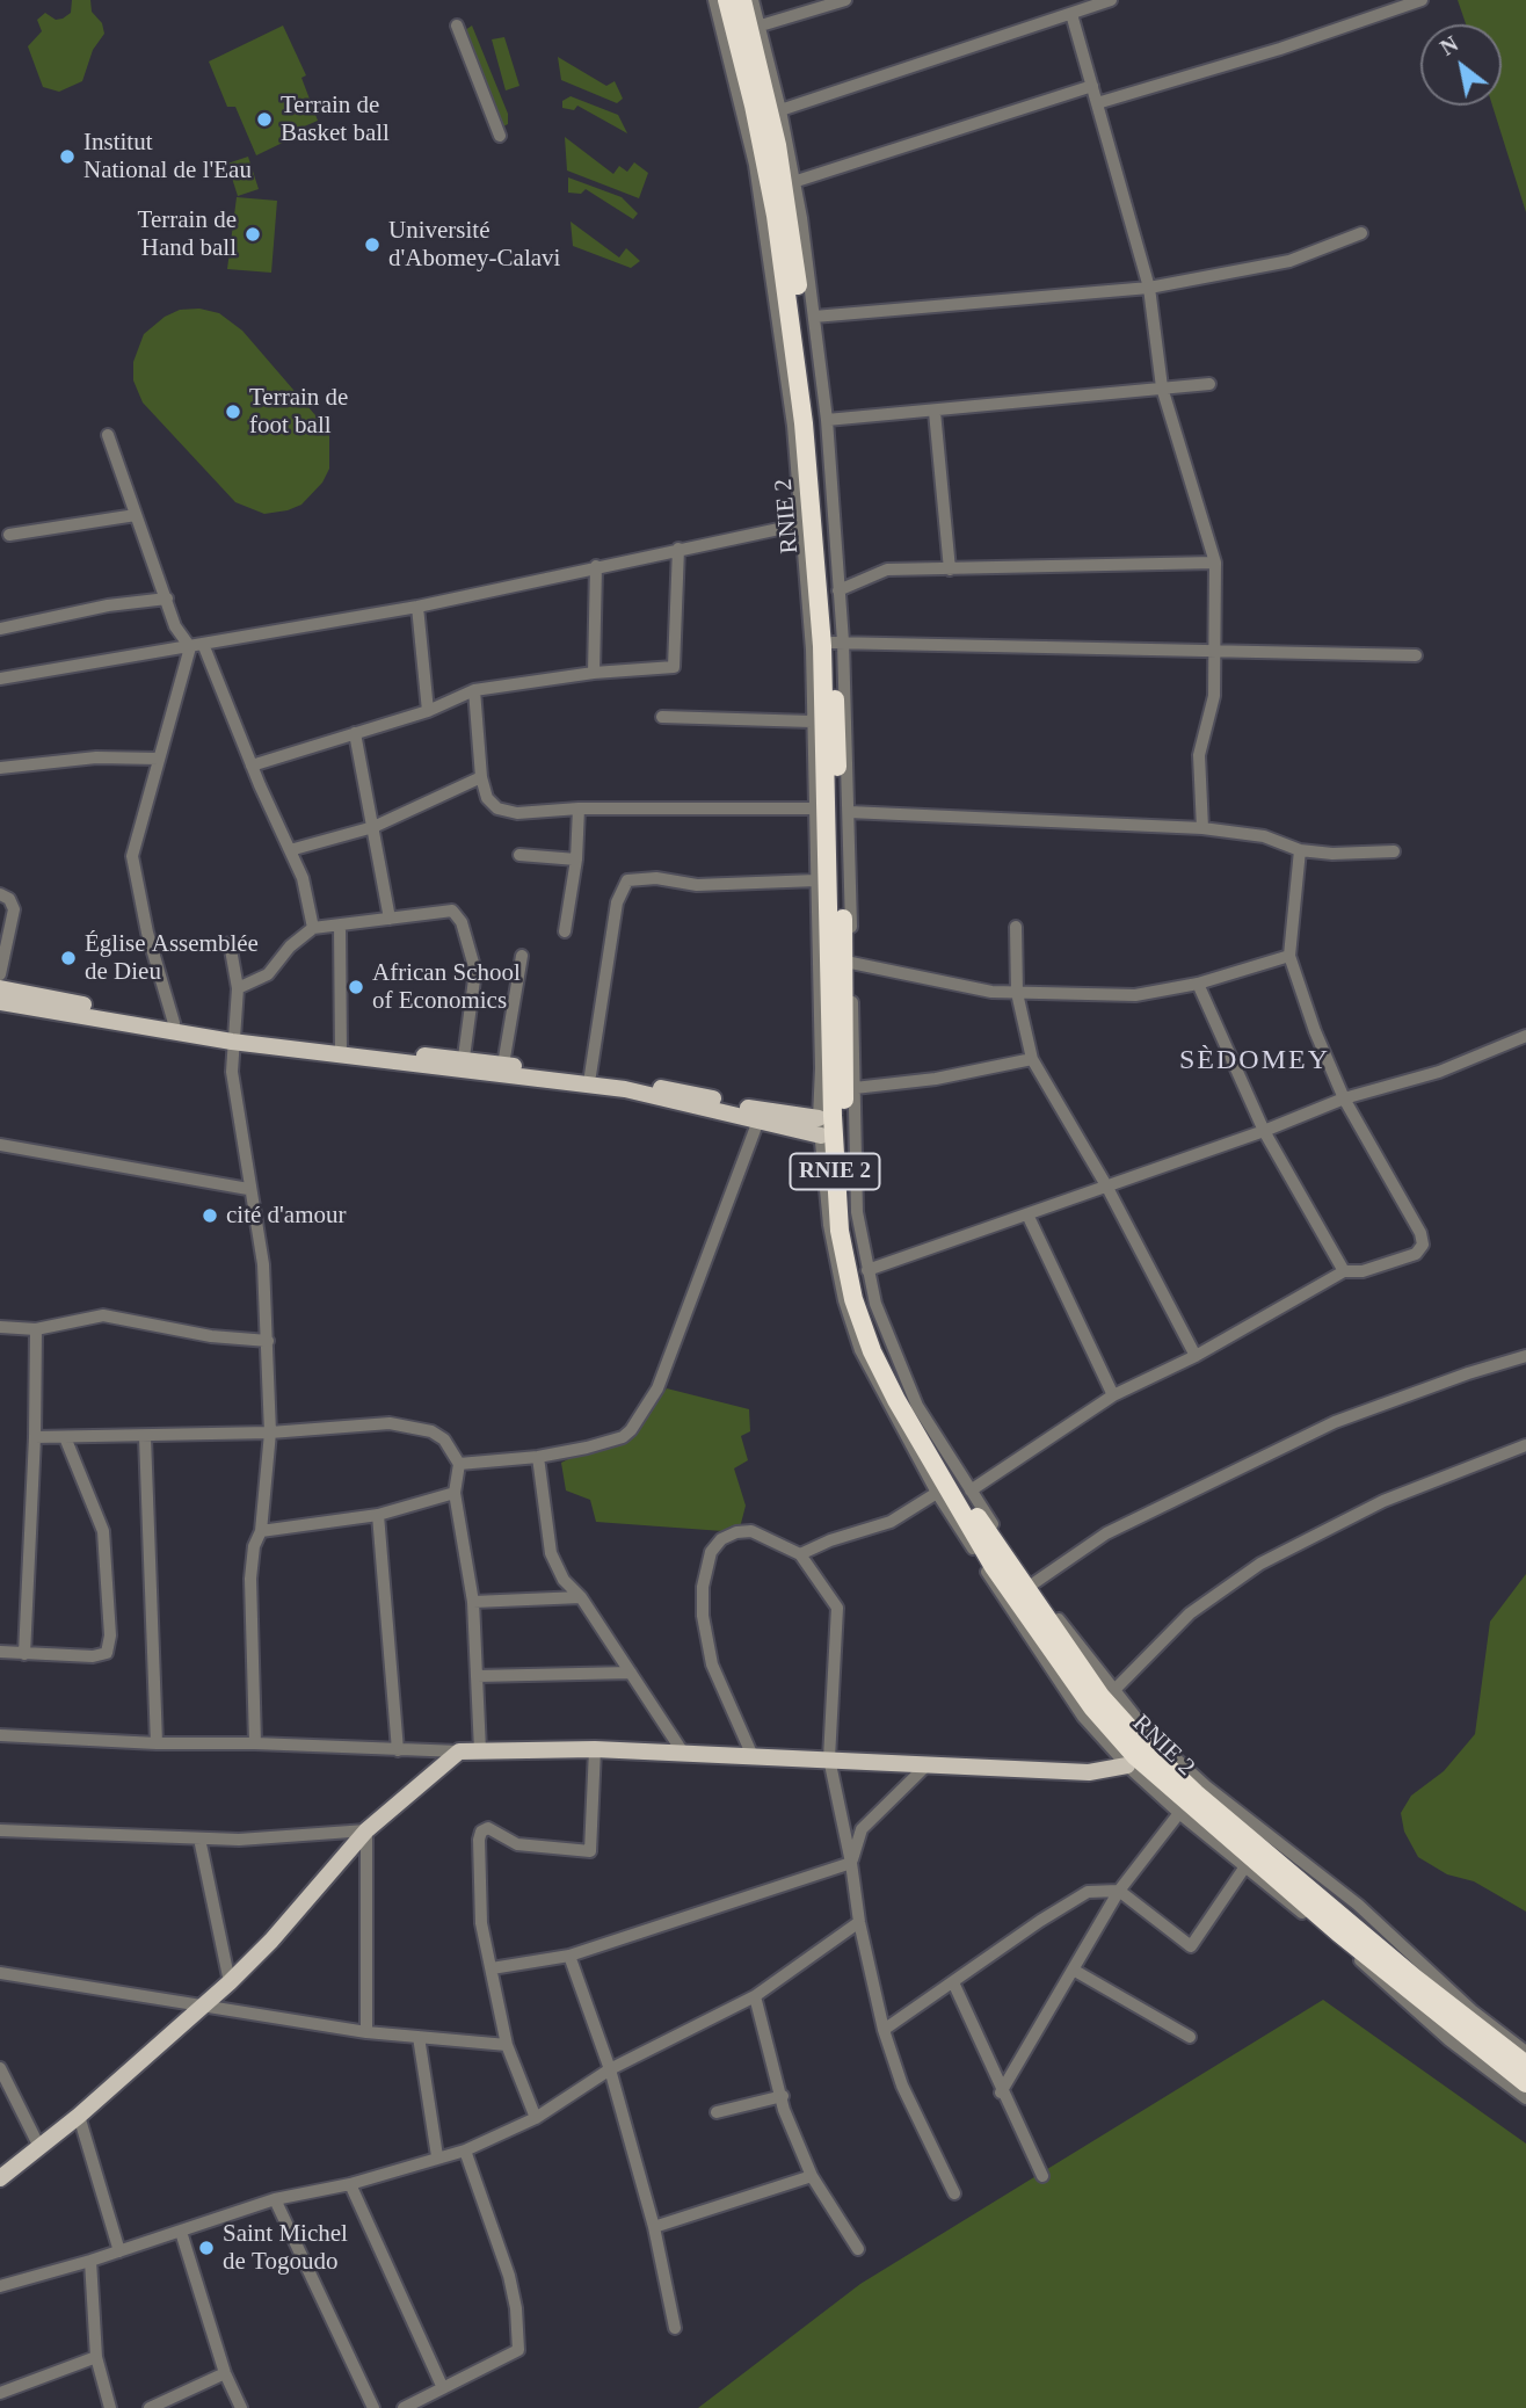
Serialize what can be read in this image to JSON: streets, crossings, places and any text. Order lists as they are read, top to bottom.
{
  "streets": {
    "highway": ["RNIE 2"]
  },
  "districts": ["SÈDOMEY"],
  "places": [
    "Terrain de Basket ball",
    "Institut National de l'Eau",
    "Terrain de Hand ball",
    "Université d'Abomey-Calavi",
    "Terrain de foot ball",
    "Église Assemblée de Dieu",
    "African School of Economics",
    "cité d'amour",
    "Saint Michel de Togoudo"
  ],
  "north": "top left"
}
